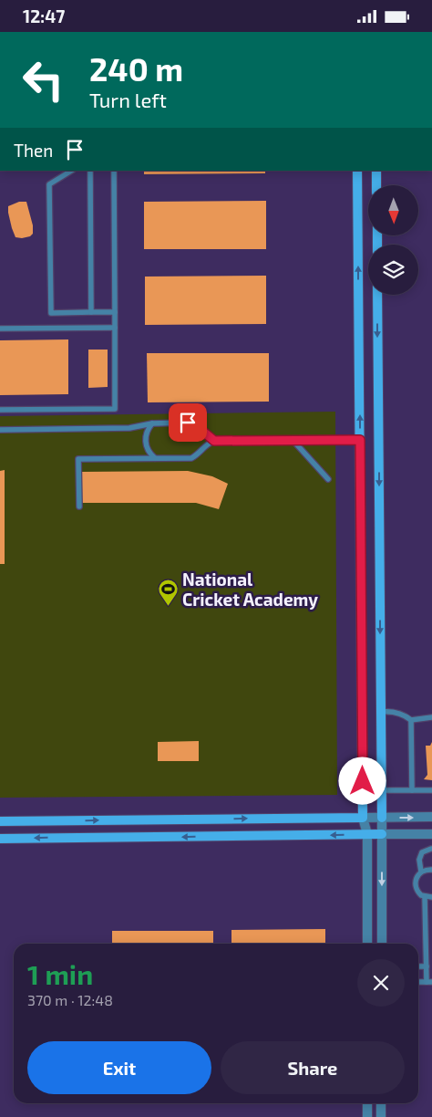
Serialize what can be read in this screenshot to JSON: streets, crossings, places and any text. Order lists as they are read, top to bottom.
{
  "places": {
    "sports": ["National Cricket Academy"]
  },
  "north": "bottom",
  "page": {
    "status": "12:47",
    "turn": ["240 m", "Turn left"],
    "then": "Then",
    "heading": ["1 min", "370 m · 12:48"],
    "buttons": ["Exit", "Share"]
  }
}
